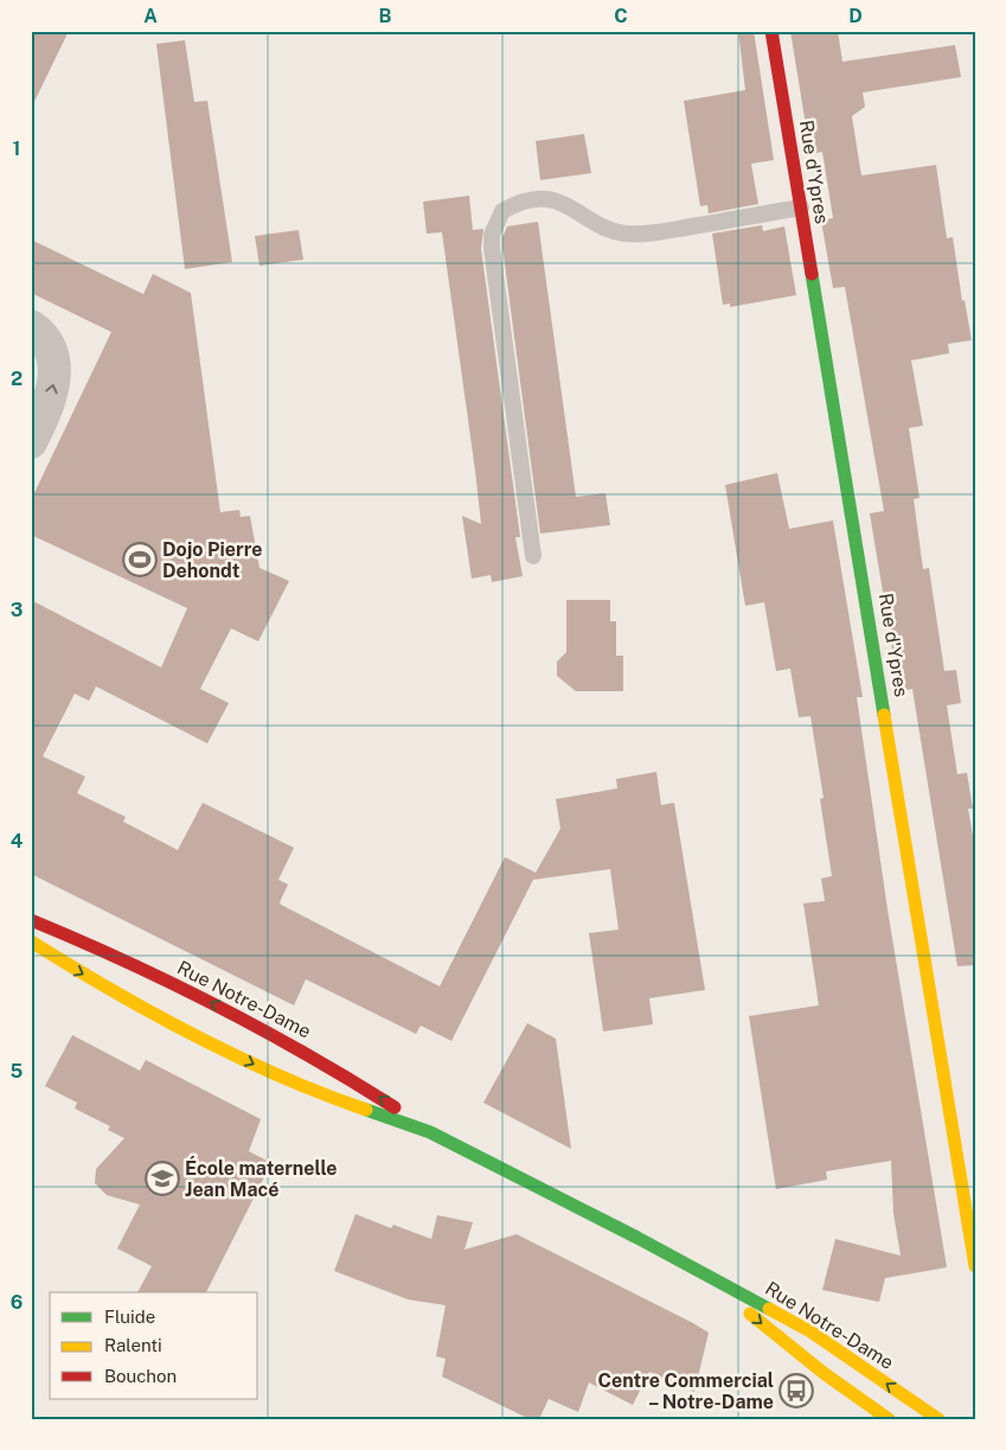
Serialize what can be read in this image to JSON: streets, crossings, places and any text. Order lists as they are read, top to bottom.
{
  "streets": {
    "main road": ["Rue d'Ypres", "Rue Notre-Dame"]
  },
  "places": {
    "sports": ["Dojo Pierre Dehondt"],
    "school or university": ["École maternelle Jean Macé"],
    "bus stop": ["Centre Commercial – Notre-Dame"]
  },
  "legend": ["Fluide", "Ralenti", "Bouchon"],
  "grid": {
    "columns": [
      "A",
      "B",
      "C",
      "D"
    ],
    "rows": [
      "1",
      "2",
      "3",
      "4",
      "5",
      "6"
    ]
  }
}
